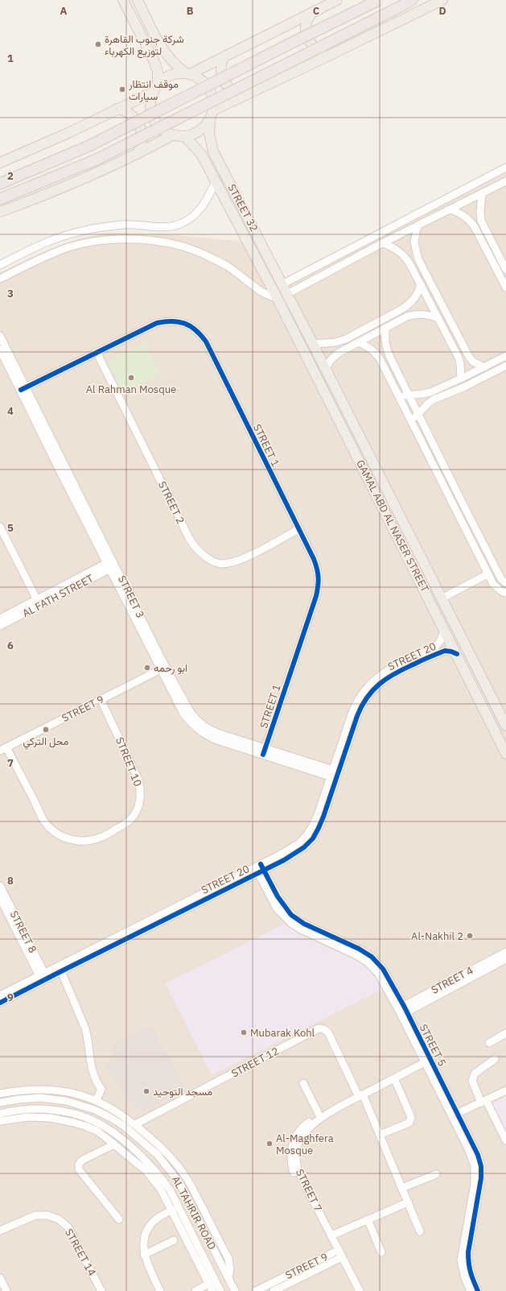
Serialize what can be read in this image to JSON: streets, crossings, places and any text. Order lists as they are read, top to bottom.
{
  "streets": {
    "main road": ["STREET 32", "GAMAL ABD AL NASER STREET"],
    "street": [
      "STREET 1",
      "STREET 2",
      "AL FATH STREET",
      "STREET 3",
      "STREET 20",
      "STREET 9",
      "STREET 10",
      "STREET 8",
      "STREET 4",
      "STREET 5",
      "STREET 12",
      "STREET 7",
      "AL TAHRIR ROAD",
      "STREET 14"
    ]
  },
  "crossings": [
    ["STREET 32", "GAMAL ABD AL NASER STREET"],
    ["STREET 1", "STREET 2"],
    ["STREET 1", "STREET 3"],
    ["GAMAL ABD AL NASER STREET", "STREET 20"],
    ["AL FATH STREET", "STREET 3"],
    ["STREET 3", "STREET 20"],
    ["STREET 3", "STREET 9"],
    ["STREET 20", "STREET 8"],
    ["STREET 20", "STREET 5"],
    ["STREET 9", "STREET 10"],
    ["STREET 9", "STREET 7"],
    ["STREET 4", "STREET 5"],
    ["STREET 5", "STREET 7"],
    ["STREET 12", "STREET 7"]
  ],
  "places": [
    "شركة جنوب القاهرة لتوزيع الكهرباء",
    "موقف انتظار سيارات",
    "Al Rahman Mosque",
    "ابو رحمه",
    "محل التركي",
    "Al-Nakhil 2",
    "Mubarak Kohl",
    "مسجد التوحيد",
    "Al-Maghfera Mosque"
  ],
  "grid": {
    "columns": [
      "A",
      "B",
      "C",
      "D"
    ],
    "rows": [
      "1",
      "2",
      "3",
      "4",
      "5",
      "6",
      "7",
      "8",
      "9"
    ]
  }
}
